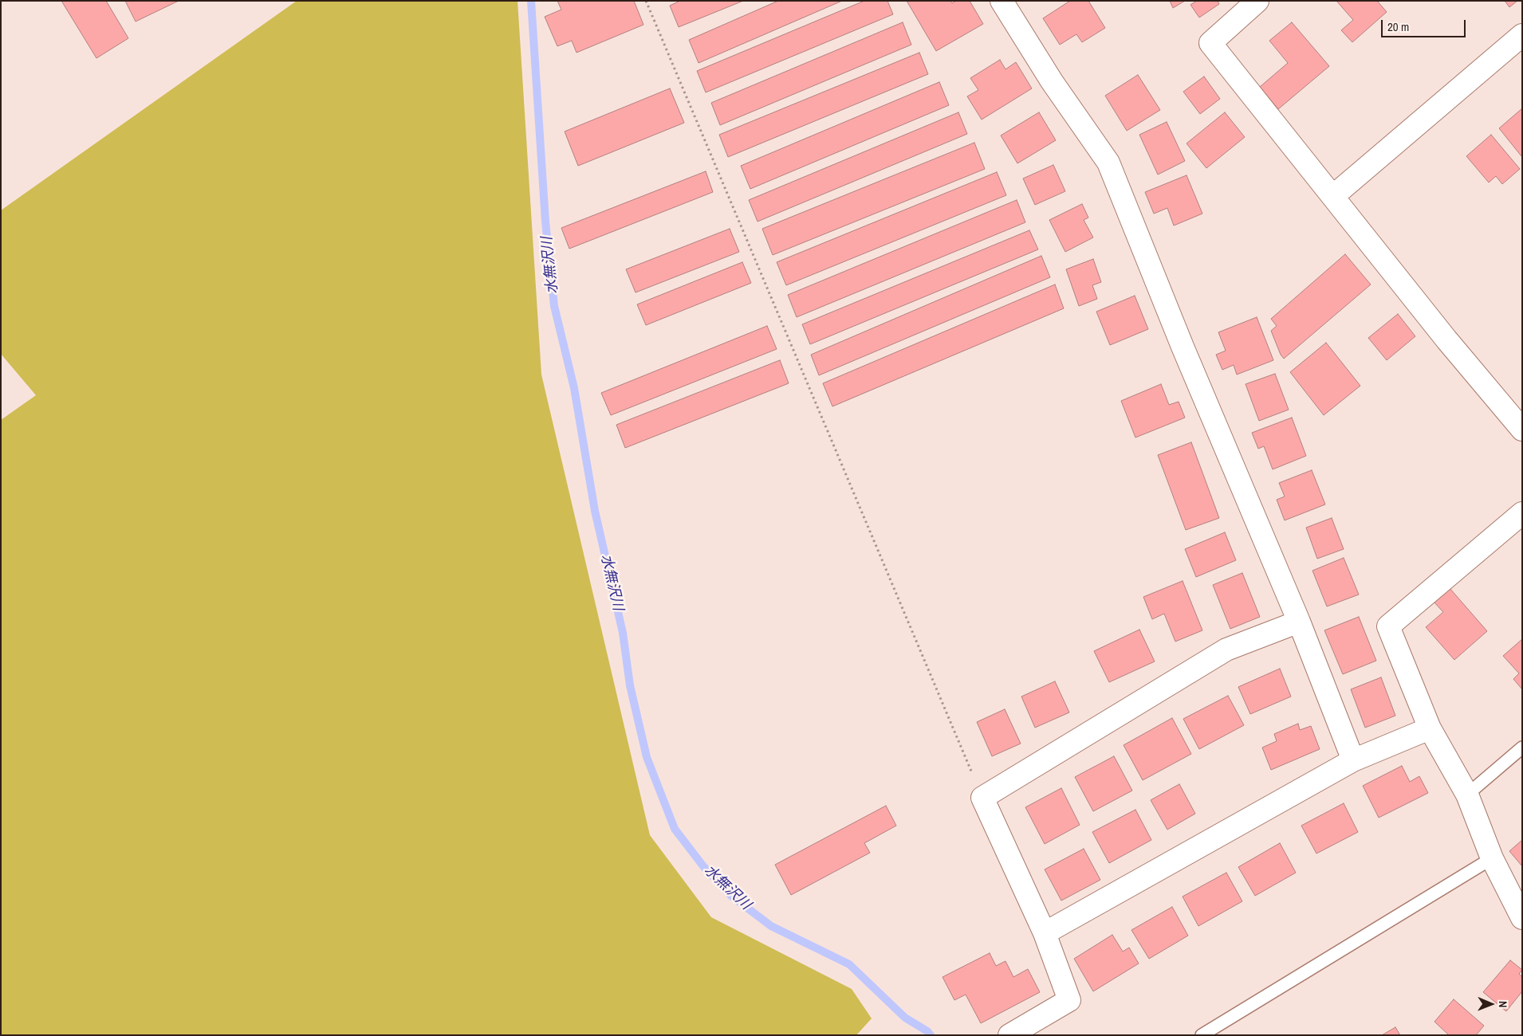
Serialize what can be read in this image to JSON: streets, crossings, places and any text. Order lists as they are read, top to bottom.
{
  "water": ["水無沢川"],
  "scale_bar": "20 m",
  "north": "right"
}
